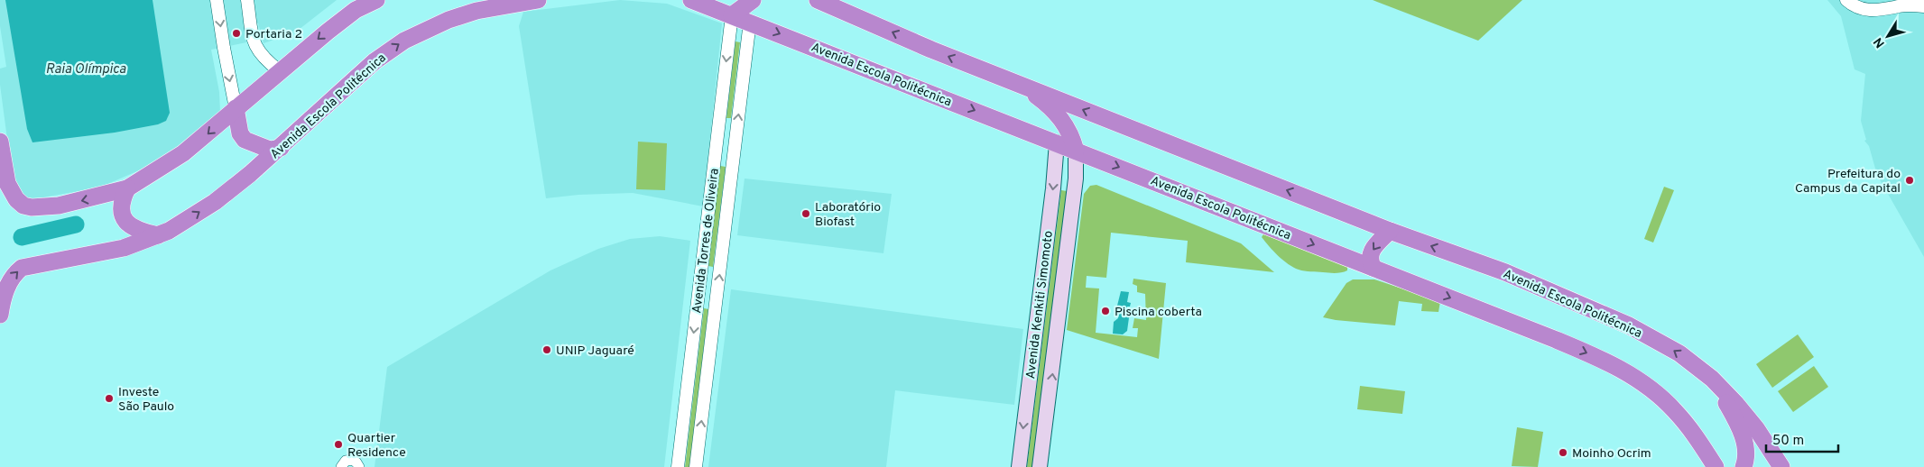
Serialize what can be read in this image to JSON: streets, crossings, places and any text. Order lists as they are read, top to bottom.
{
  "streets": {
    "highway": ["Avenida Escola Politécnica"],
    "main road": ["Avenida Kenkiti Simomoto"],
    "street": ["Avenida Torres de Oliveira"]
  },
  "crossings": [
    ["Avenida Escola Politécnica", "Avenida Torres de Oliveira"],
    ["Avenida Escola Politécnica", "Avenida Kenkiti Simomoto"]
  ],
  "water": ["Raia Olímpica"],
  "places": [
    "Portaria 2",
    "Prefeitura do Campus da Capital",
    "Laboratório Biofast",
    "Piscina coberta",
    "UNIP Jaguaré",
    "Investe São Paulo",
    "Quartier Residence",
    "Moinho Ocrim"
  ],
  "scale_bar": "50 m",
  "north": "bottom left"
}
